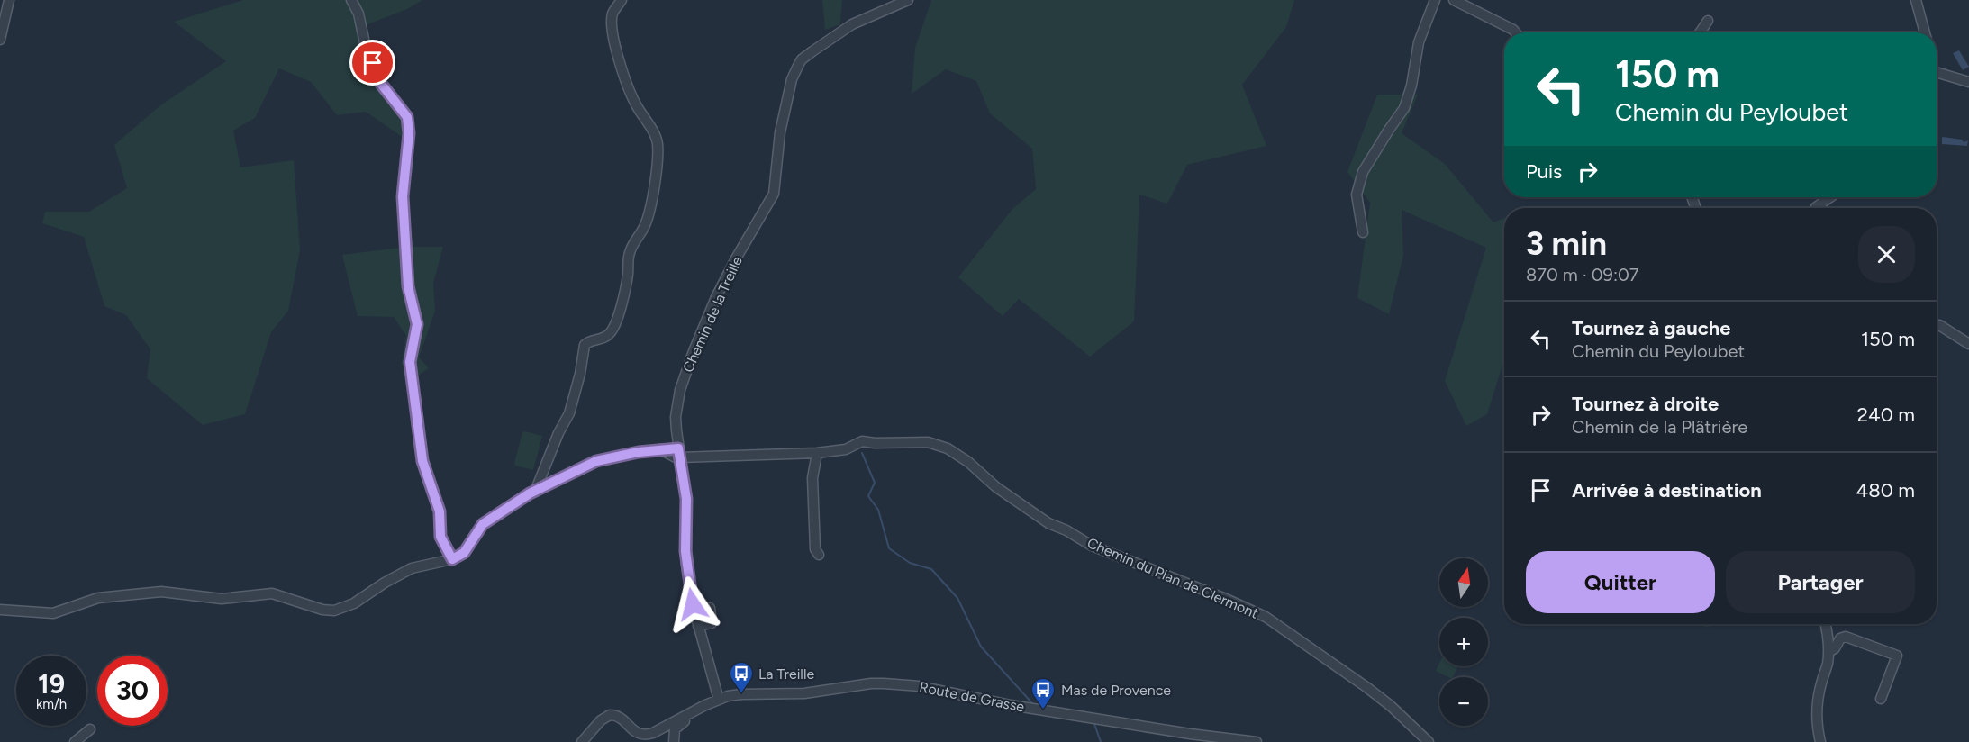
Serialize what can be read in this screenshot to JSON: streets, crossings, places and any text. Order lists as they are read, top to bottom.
{
  "streets": {
    "street": ["Chemin de la Treille", "Chemin du Plan de Clermont", "Route de Grasse"]
  },
  "crossings": [
    ["Chemin de la Treille", "Chemin du Plan de Clermont"],
    ["Chemin de la Treille", "Route de Grasse"]
  ],
  "places": {
    "bus stop": ["La Treille", "Mas de Provence"]
  },
  "north": "top",
  "page": {
    "turn": ["150 m", "Chemin du Peyloubet"],
    "then": "Puis",
    "heading": ["3 min", "870 m · 09:07"],
    "list": [
      {
        "name": "Tournez à gauche",
        "note": "Chemin du Peyloubet",
        "value": "150 m"
      },
      {
        "name": "Tournez à droite",
        "note": "Chemin de la Plâtrière",
        "value": "240 m"
      },
      {
        "name": "Arrivée à destination",
        "value": "480 m"
      }
    ],
    "buttons": ["Quitter", "Partager"],
    "map_buttons": ["+", "−"],
    "speed": "19 km/h",
    "limit": "30"
  }
}
